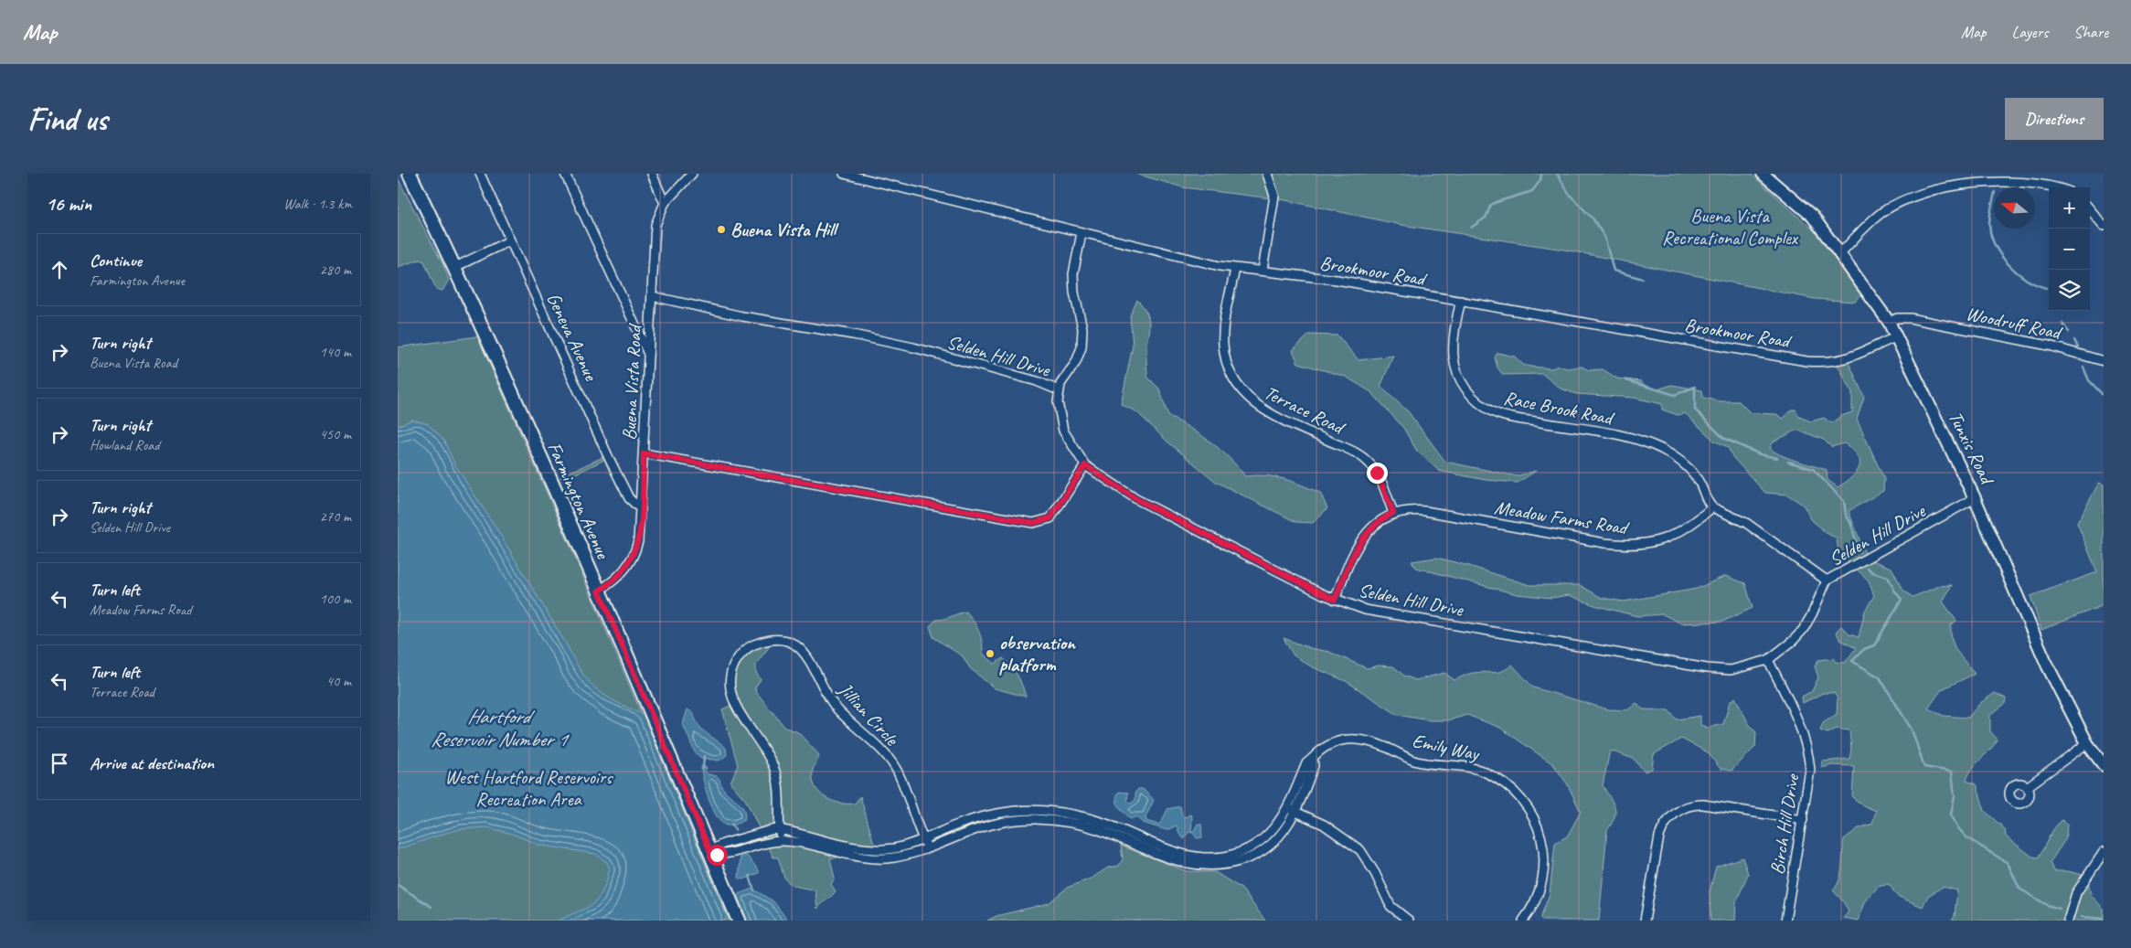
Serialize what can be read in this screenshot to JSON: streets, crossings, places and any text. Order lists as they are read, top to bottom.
{
  "streets": {
    "main road": ["Farmington Avenue"],
    "street": [
      "Brookmoor Road",
      "Woodruff Road",
      "Geneva Avenue",
      "Selden Hill Drive",
      "Buena Vista Road",
      "Race Brook Road",
      "Terrace Road",
      "Tunxis Road",
      "Meadow Farms Road",
      "Jillian Circle",
      "Emily Way",
      "Birch Hill Drive"
    ]
  },
  "crossings": [
    ["Brookmoor Road", "Race Brook Road"],
    ["Brookmoor Road", "Terrace Road"],
    ["Brookmoor Road", "Tunxis Road"],
    ["Woodruff Road", "Tunxis Road"],
    ["Geneva Avenue", "Buena Vista Road"],
    ["Selden Hill Drive", "Buena Vista Road"],
    ["Selden Hill Drive", "Tunxis Road"],
    ["Selden Hill Drive", "Meadow Farms Road"],
    ["Selden Hill Drive", "Birch Hill Drive"],
    ["Buena Vista Road", "Farmington Avenue"],
    ["Race Brook Road", "Meadow Farms Road"],
    ["Terrace Road", "Meadow Farms Road"],
    ["Jillian Circle", "Emily Way"]
  ],
  "water": ["Hartford Reservoir Number 1"],
  "parks": ["Buena Vista Recreational Complex", "West Hartford Reservoirs Recreation Area"],
  "places": ["Buena Vista Hill", "observation platform"],
  "north": "left",
  "page": {
    "header": "Map",
    "nav": ["Map", "Layers", "Share"],
    "buttons": "Directions",
    "title": "Find us",
    "heading": ["16 min", "Walk · 1.3 km"],
    "map_buttons": ["+", "−"],
    "list": [
      ["Continue", "Farmington Avenue", "280 m"],
      ["Turn right", "Buena Vista Road", "140 m"],
      ["Turn right", "Howland Road", "450 m"],
      ["Turn right", "Selden Hill Drive", "270 m"],
      ["Turn left", "Meadow Farms Road", "100 m"],
      ["Turn left", "Terrace Road", "40 m"],
      "Arrive at destination"
    ]
  }
}
